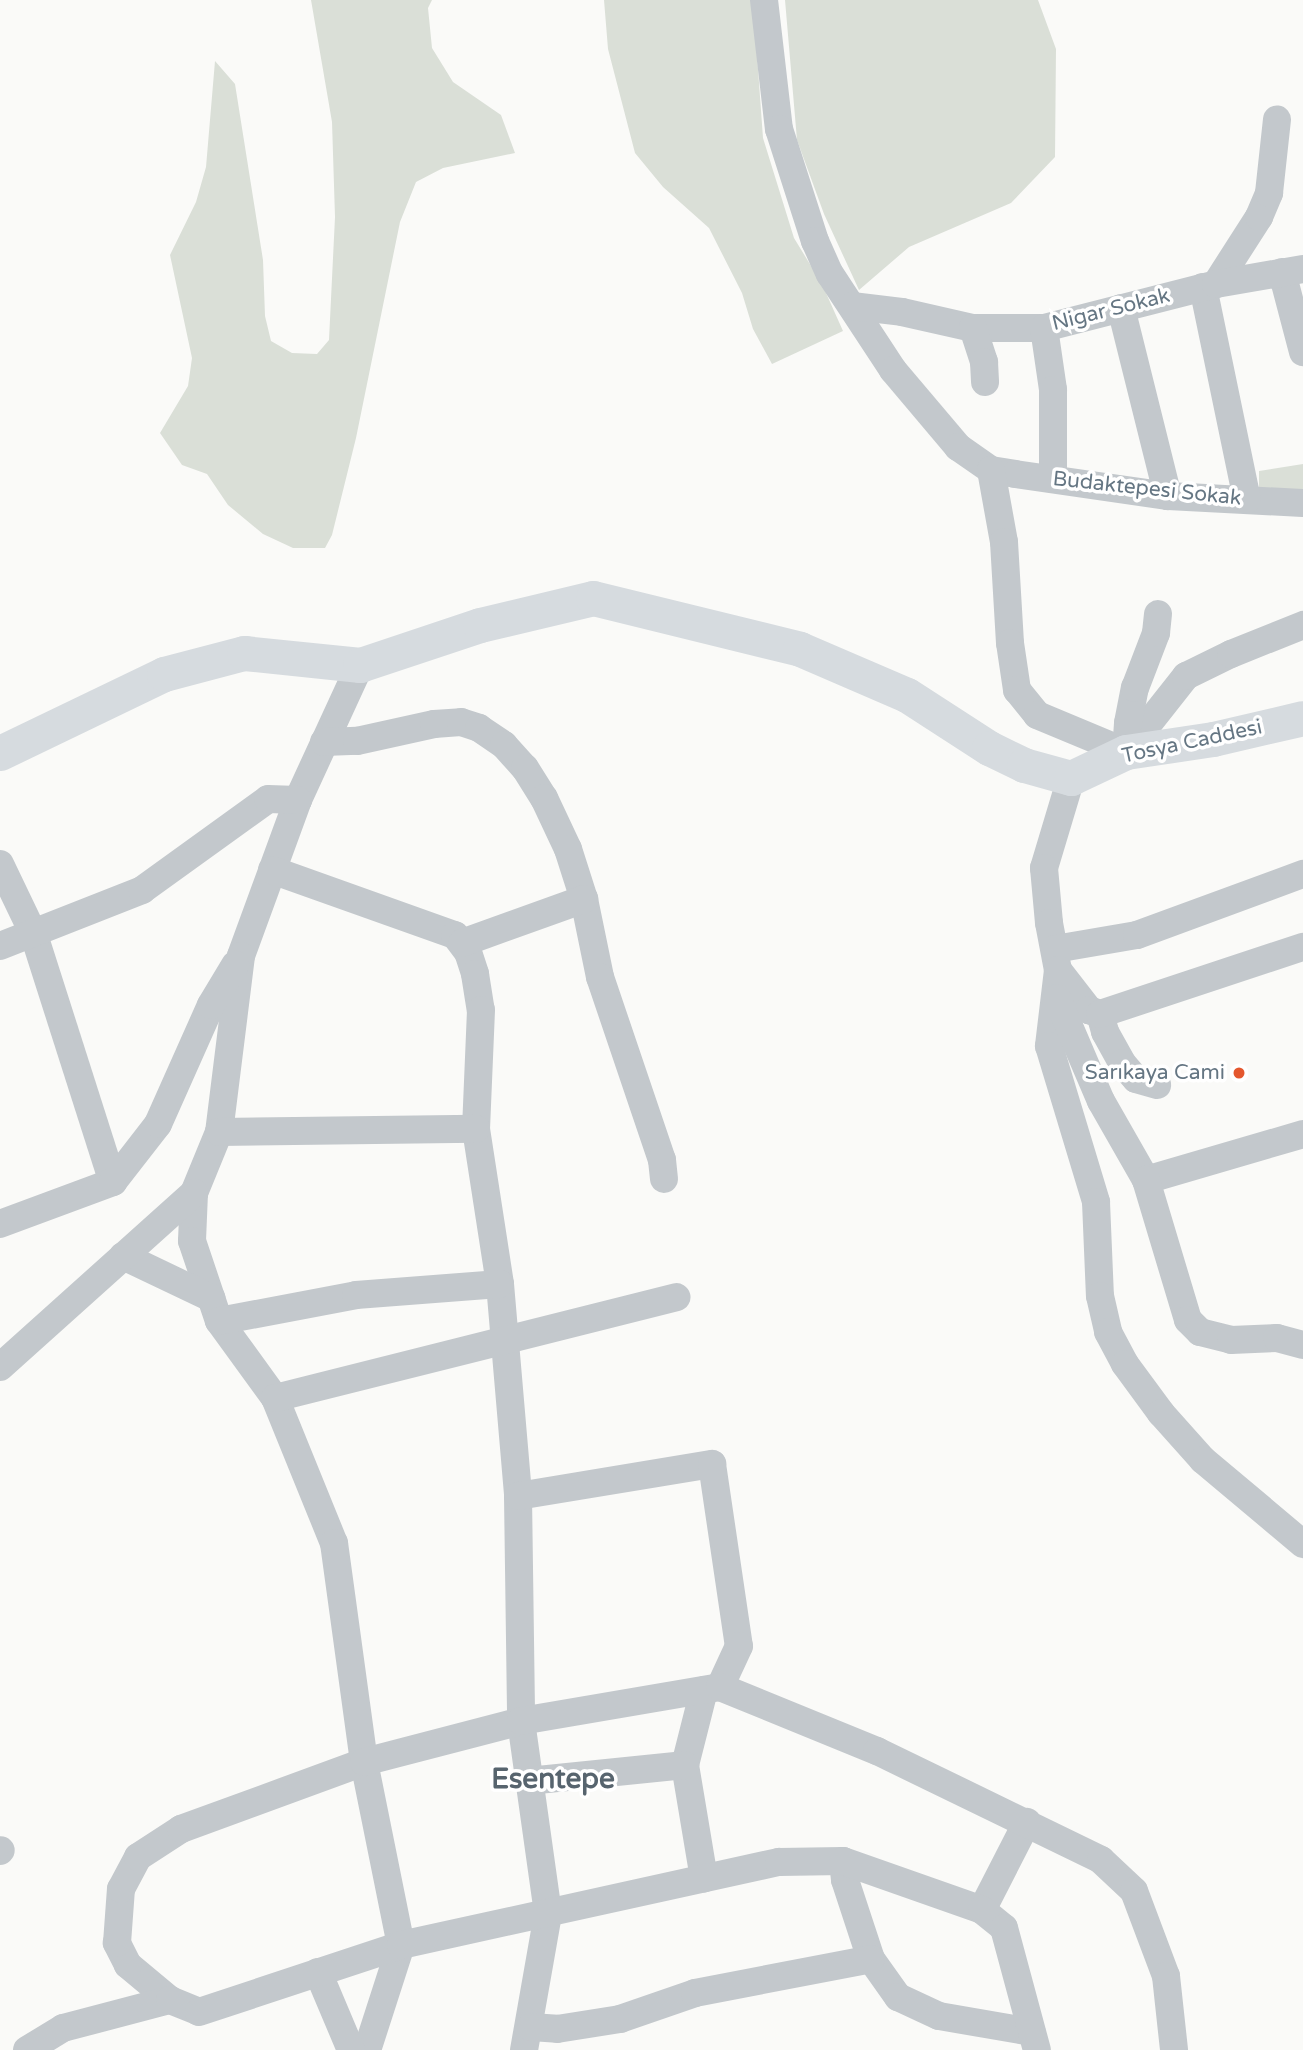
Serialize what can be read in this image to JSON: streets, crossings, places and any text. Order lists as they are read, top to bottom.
{
  "streets": {
    "main road": ["Tosya Caddesi"],
    "street": ["Nigar Sokak", "Budaktepesi Sokak"]
  },
  "districts": ["Esentepe"],
  "places": ["Sarıkaya Cami"]
}
